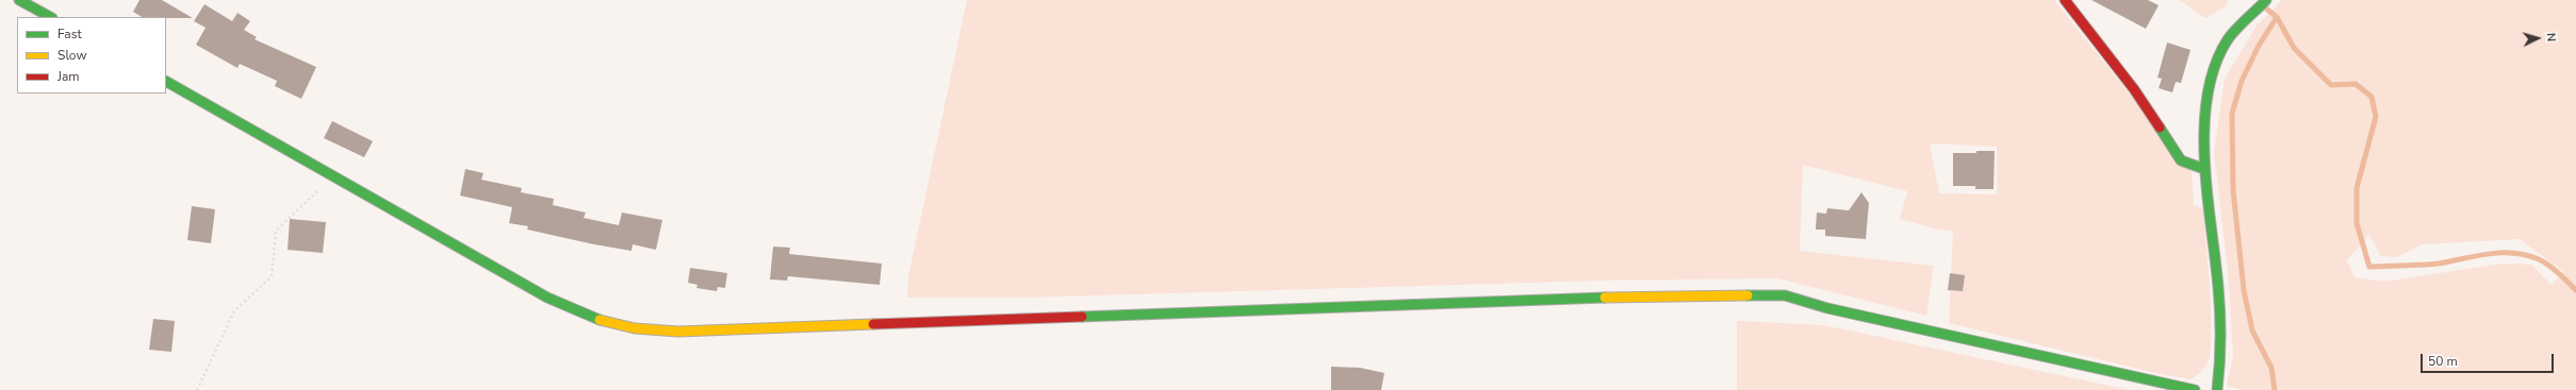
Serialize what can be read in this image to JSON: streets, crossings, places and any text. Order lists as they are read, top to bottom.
{
  "legend": ["Fast", "Slow", "Jam"],
  "scale_bar": "50 m",
  "north": "right"
}
